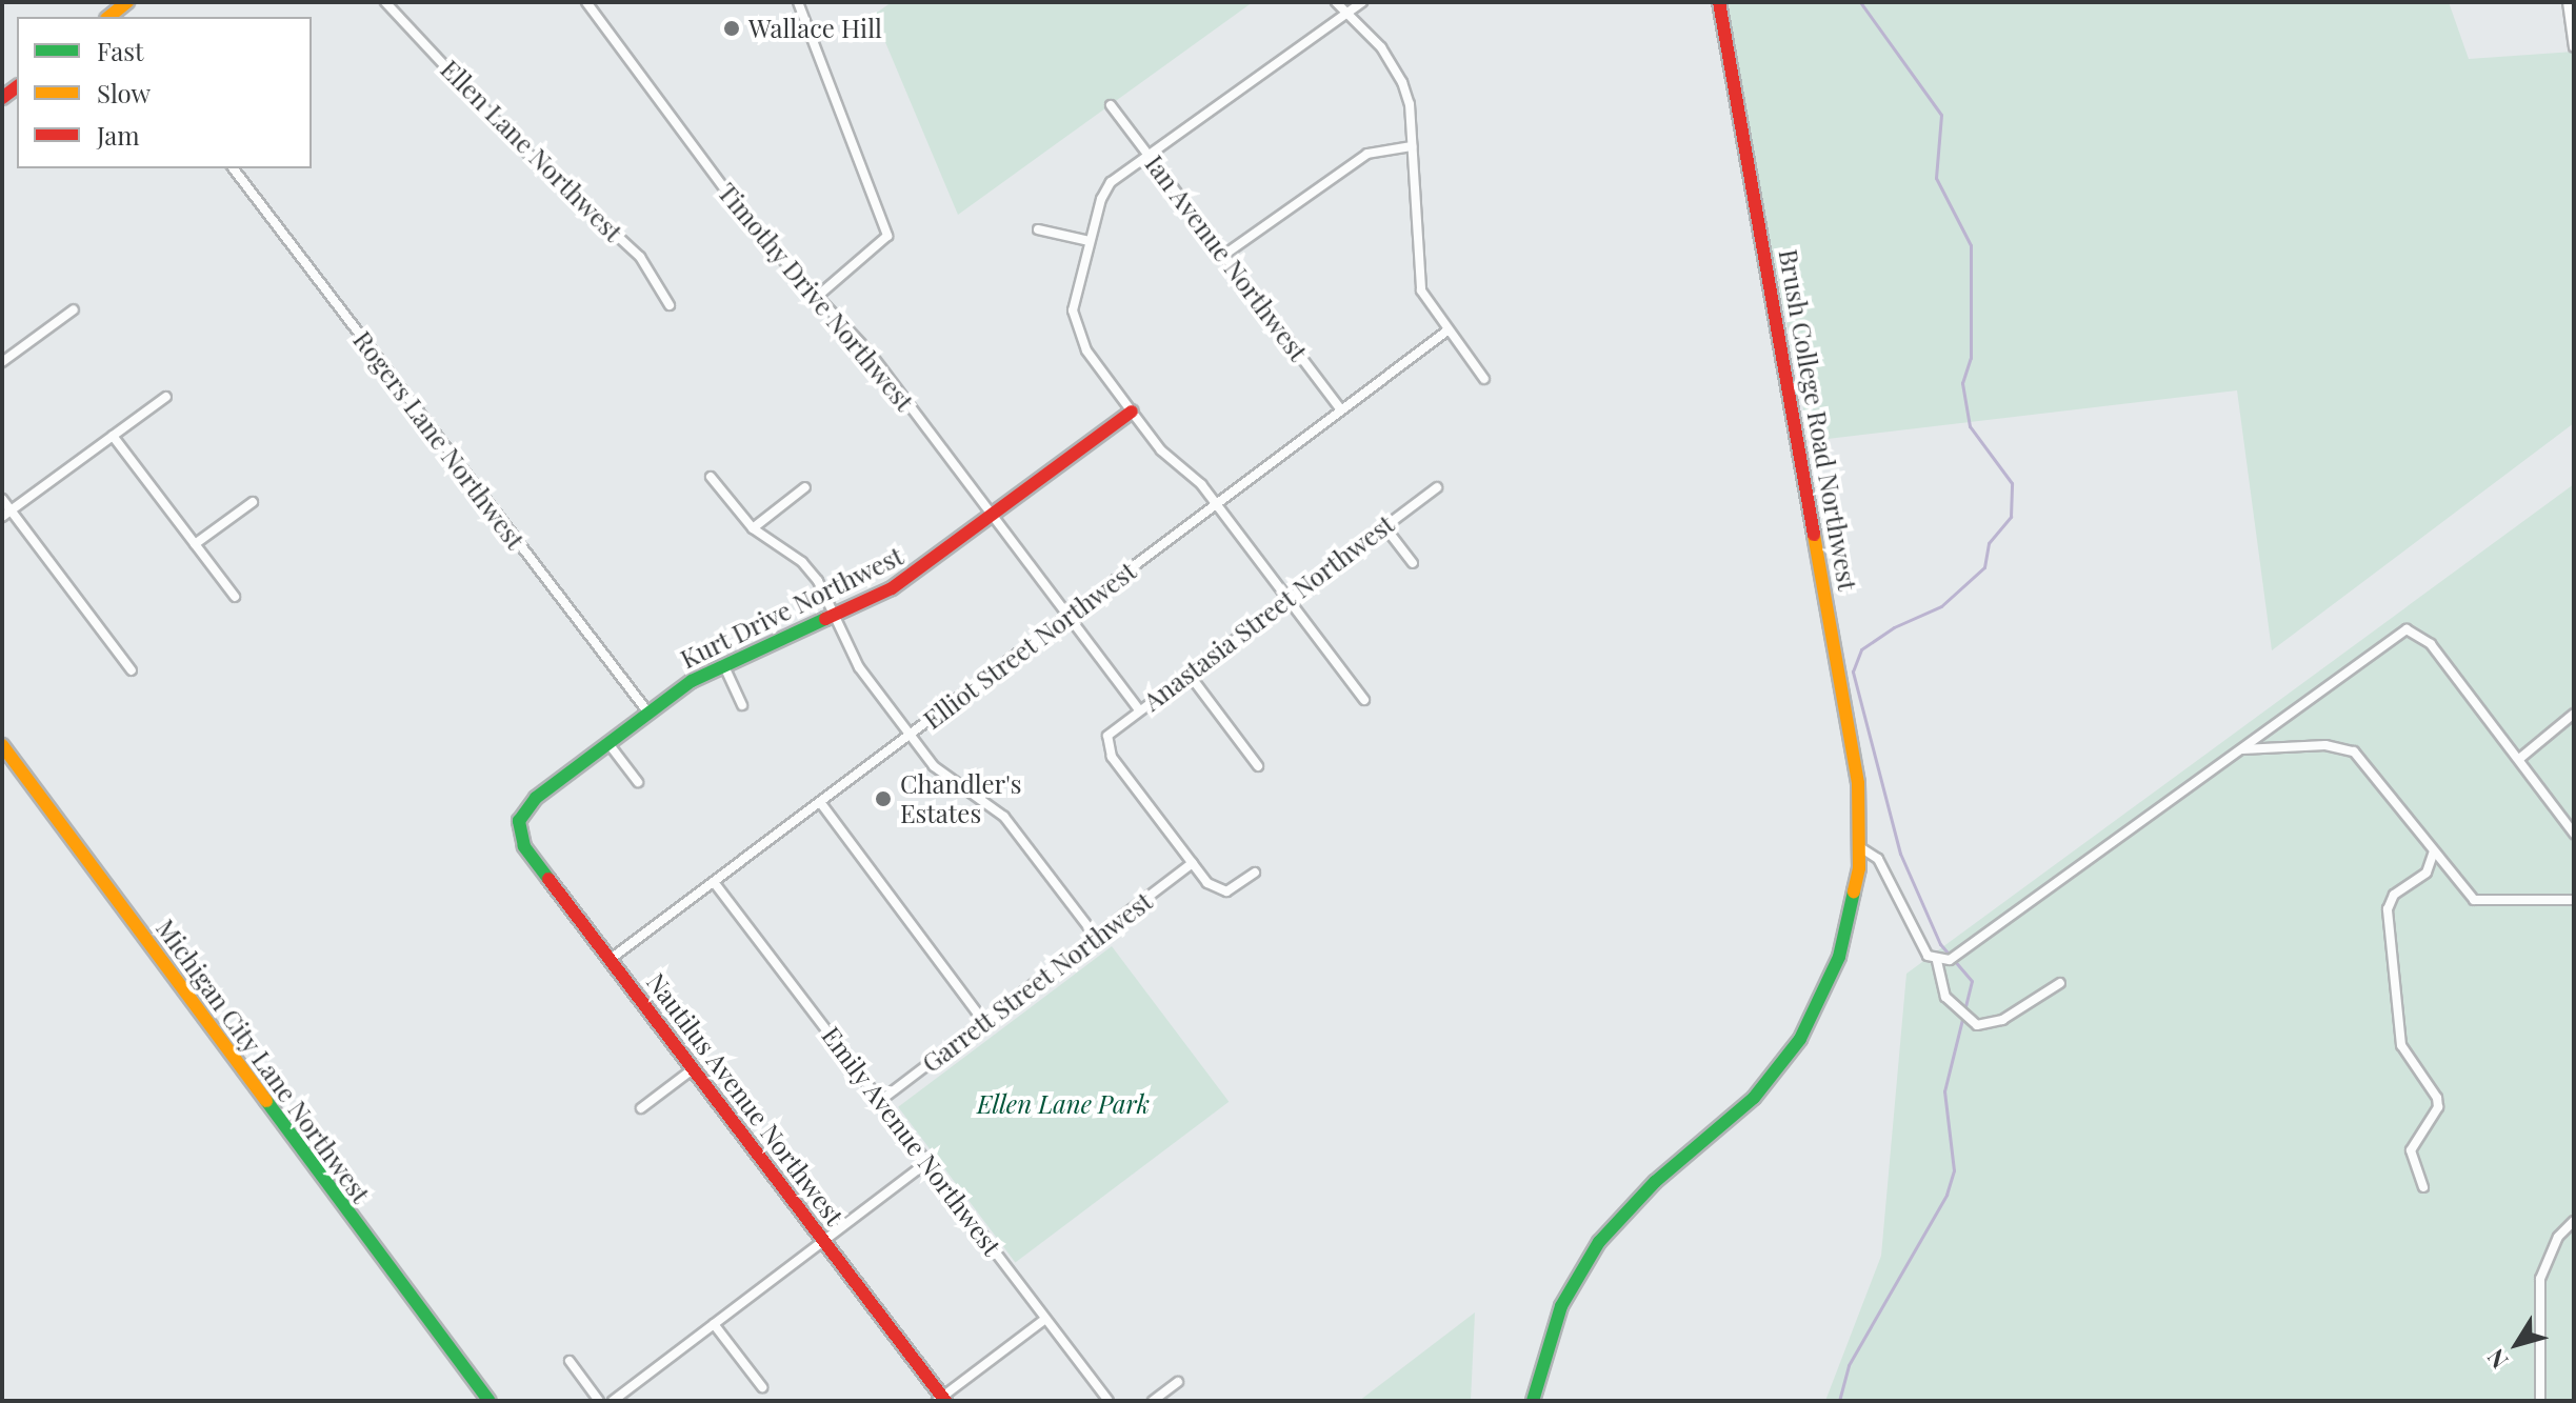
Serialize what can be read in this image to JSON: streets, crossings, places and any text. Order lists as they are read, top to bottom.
{
  "streets": {
    "street": [
      "Ellen Lane Northwest",
      "Ian Avenue Northwest",
      "Timothy Drive Northwest",
      "Brush College Road Northwest",
      "Rogers Lane Northwest",
      "Kurt Drive Northwest",
      "Anastasia Street Northwest",
      "Elliot Street Northwest",
      "Garrett Street Northwest",
      "Michigan City Lane Northwest",
      "Nautilus Avenue Northwest",
      "Emily Avenue Northwest"
    ]
  },
  "crossings": [
    ["Ian Avenue Northwest", "Elliot Street Northwest"],
    ["Timothy Drive Northwest", "Kurt Drive Northwest"],
    ["Timothy Drive Northwest", "Anastasia Street Northwest"],
    ["Timothy Drive Northwest", "Elliot Street Northwest"],
    ["Rogers Lane Northwest", "Kurt Drive Northwest"],
    ["Kurt Drive Northwest", "Nautilus Avenue Northwest"],
    ["Anastasia Street Northwest", "Garrett Street Northwest"],
    ["Elliot Street Northwest", "Nautilus Avenue Northwest"],
    ["Elliot Street Northwest", "Emily Avenue Northwest"],
    ["Garrett Street Northwest", "Emily Avenue Northwest"]
  ],
  "parks": ["Ellen Lane Park"],
  "places": ["Wallace Hill", "Chandler's Estates"],
  "legend": ["Fast", "Slow", "Jam"],
  "north": "bottom left"
}
